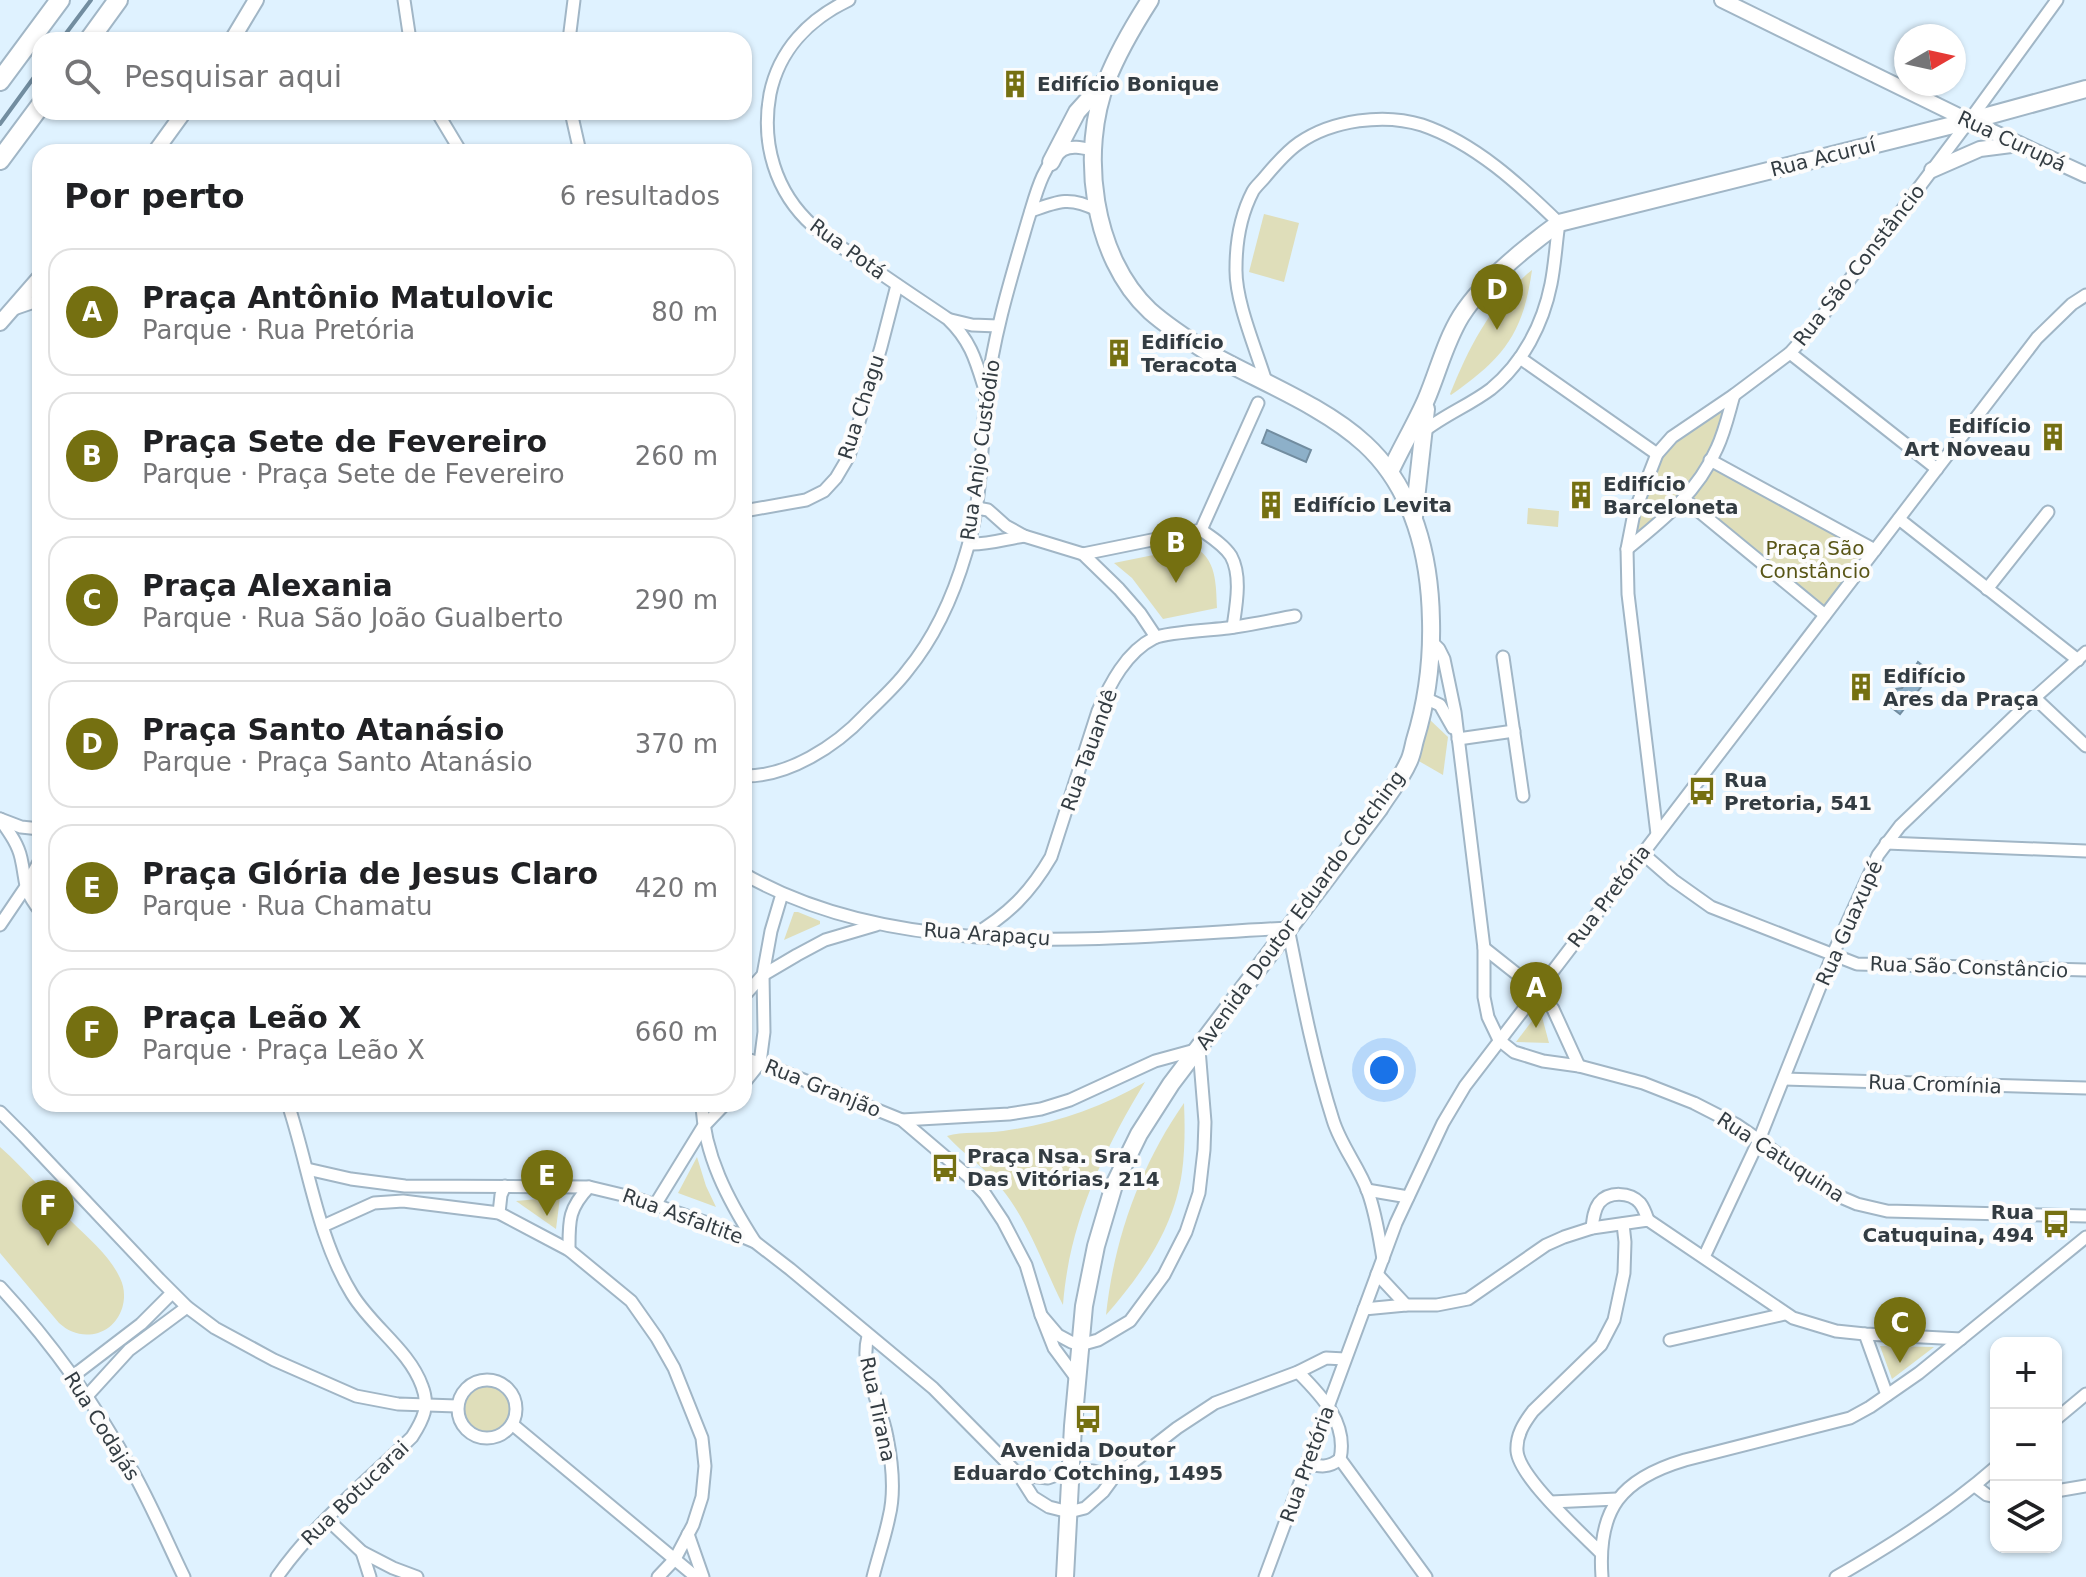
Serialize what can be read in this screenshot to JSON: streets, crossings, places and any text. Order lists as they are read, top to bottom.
{
  "streets": {
    "main road": ["Rua Acuruí", "Avenida Doutor Eduardo Cotching"],
    "street": [
      "Rua Curupá",
      "Rua Potá",
      "Rua São Constâncio",
      "Rua Chagu",
      "Rua Anjo Custódio",
      "Rua Tauandê",
      "Rua Pretória",
      "Rua Guaxupé",
      "Rua Arapaçu",
      "Rua Cromínia",
      "Rua Granjão",
      "Rua Catuquina",
      "Rua Asfaltite",
      "Rua Tirana",
      "Rua Codajás",
      "Rua Botucarai"
    ]
  },
  "crossings": [
    ["Rua Curupá", "Rua Acuruí"],
    ["Rua Curupá", "Rua São Constâncio"],
    ["Rua Acuruí", "Rua São Constâncio"],
    ["Rua Potá", "Rua Chagu"],
    ["Rua Potá", "Rua Anjo Custódio"],
    ["Rua São Constâncio", "Rua Pretória"],
    ["Rua São Constâncio", "Rua Guaxupé"],
    ["Rua Tauandê", "Rua Arapaçu"],
    ["Rua Pretória", "Rua Catuquina"],
    ["Avenida Doutor Eduardo Cotching", "Rua Arapaçu"],
    ["Avenida Doutor Eduardo Cotching", "Rua Asfaltite"],
    ["Rua Guaxupé", "Rua Cromínia"],
    ["Rua Guaxupé", "Rua Catuquina"],
    ["Rua Asfaltite", "Rua Tirana"]
  ],
  "parks": ["Praça São Constâncio"],
  "places": {
    "building": [
      "Edifício Bonique",
      "Edifício Teracota",
      "Edifício Art Noveau",
      "Edifício Barceloneta",
      "Edifício Levita",
      "Edifício Ares da Praça"
    ],
    "bus stop": [
      "Rua Pretoria, 541",
      "Praça Nsa. Sra. Das Vitórias, 214",
      "Rua Catuquina, 494",
      "Avenida Doutor Eduardo Cotching, 1495"
    ]
  },
  "north": "right",
  "page": {
    "search": "Pesquisar aqui",
    "heading": ["Por perto", "6 resultados"],
    "list": [
      {
        "mark": "A",
        "name": "Praça Antônio Matulovic",
        "note": "Parque · Rua Pretória",
        "value": "80 m"
      },
      {
        "mark": "B",
        "name": "Praça Sete de Fevereiro",
        "note": "Parque · Praça Sete de Fevereiro",
        "value": "260 m"
      },
      {
        "mark": "C",
        "name": "Praça Alexania",
        "note": "Parque · Rua São João Gualberto",
        "value": "290 m"
      },
      {
        "mark": "D",
        "name": "Praça Santo Atanásio",
        "note": "Parque · Praça Santo Atanásio",
        "value": "370 m"
      },
      {
        "mark": "E",
        "name": "Praça Glória de Jesus Claro",
        "note": "Parque · Rua Chamatu",
        "value": "420 m"
      },
      {
        "mark": "F",
        "name": "Praça Leão X",
        "note": "Parque · Praça Leão X",
        "value": "660 m"
      }
    ],
    "pins": [
      "D",
      "B",
      "A",
      "E",
      "F",
      "C"
    ],
    "map_buttons": ["+", "−"]
  }
}
